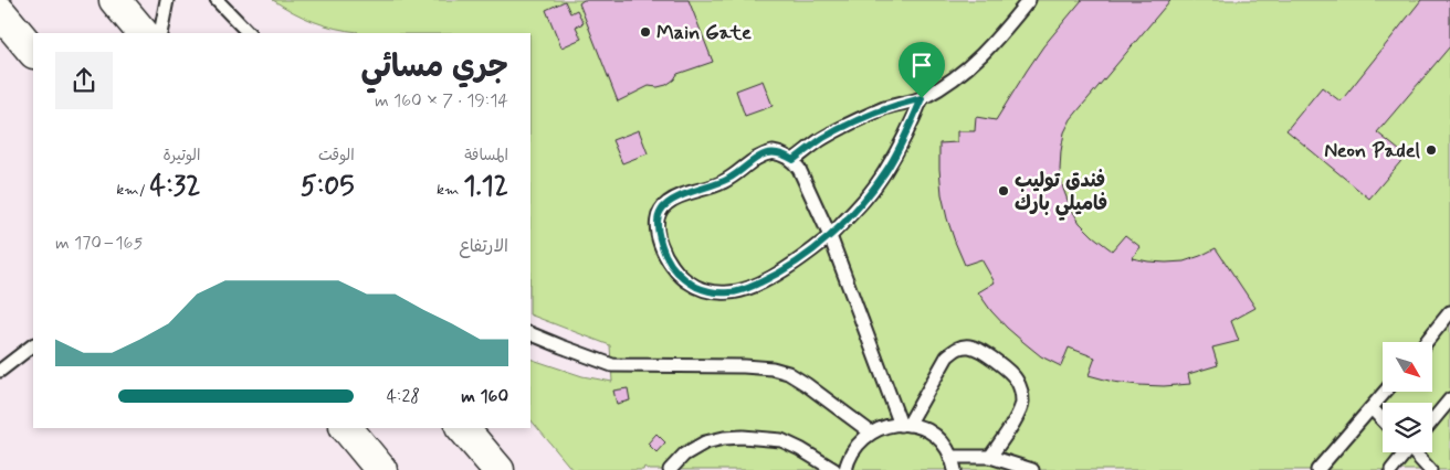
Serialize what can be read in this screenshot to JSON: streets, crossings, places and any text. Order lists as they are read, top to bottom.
{
  "places": ["Main Gate", "Neon Padel", "فندق توليب فاميلي بارك"],
  "north": "bottom right",
  "page": {
    "heading": ["جري مسائي", "19:14 · 7 × 160 m"],
    "stats": [
      ["المسافة", "1.12 km"],
      ["الوقت", "5:05"],
      ["الوتيرة", "4:32 /km"]
    ],
    "chart": ["الارتفاع", "165–170 m"],
    "list": [
      {
        "name": "160 m",
        "note": "4:28"
      }
    ]
  }
}
